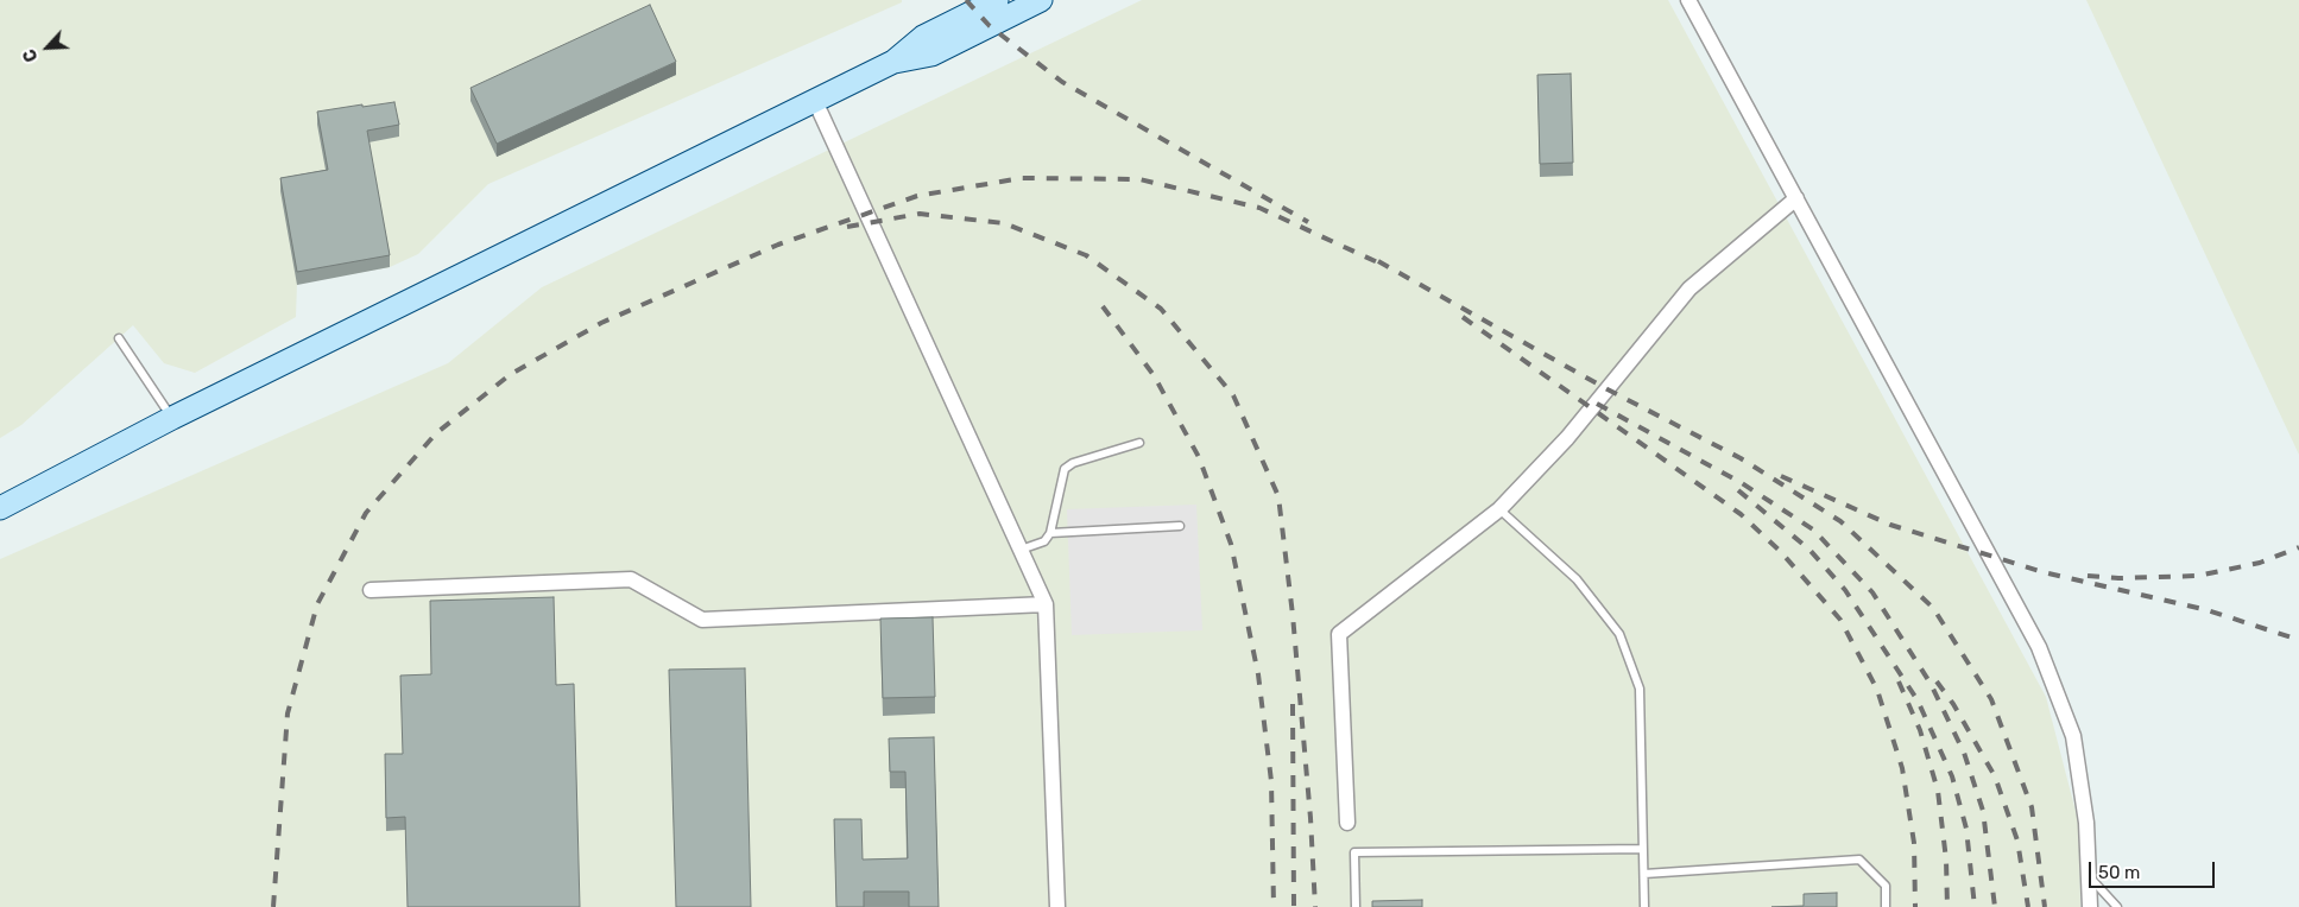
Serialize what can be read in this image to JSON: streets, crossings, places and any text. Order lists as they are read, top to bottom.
{
  "scale_bar": "50 m",
  "north": "bottom left"
}
